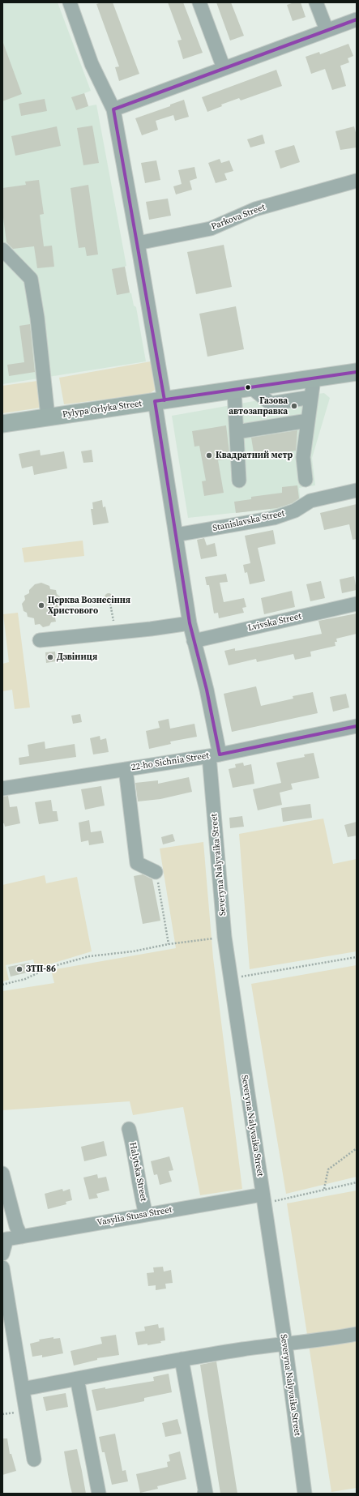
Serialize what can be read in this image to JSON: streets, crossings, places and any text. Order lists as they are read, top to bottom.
{
  "streets": {
    "main road": ["Pylypa Orlyka Street"],
    "street": [
      "Parkova Street",
      "Stanislavska Street",
      "Lvivska Street",
      "22-ho Sichnia Street",
      "Severyna Nalyvaika Street",
      "Halytska Street",
      "Vasylia Stusa Street"
    ]
  },
  "crossings": [
    ["Parkova Street", "Severyna Nalyvaika Street"],
    ["Pylypa Orlyka Street", "Severyna Nalyvaika Street"],
    ["Stanislavska Street", "Severyna Nalyvaika Street"],
    ["Lvivska Street", "Severyna Nalyvaika Street"],
    ["22-ho Sichnia Street", "Severyna Nalyvaika Street"],
    ["Severyna Nalyvaika Street", "Vasylia Stusa Street"],
    ["Halytska Street", "Vasylia Stusa Street"]
  ],
  "places": [
    "Газова автозаправка",
    "Квадратний метр",
    "Церква Вознесіння Христового",
    "Дзвіниця",
    "ЗТП-86"
  ]
}
